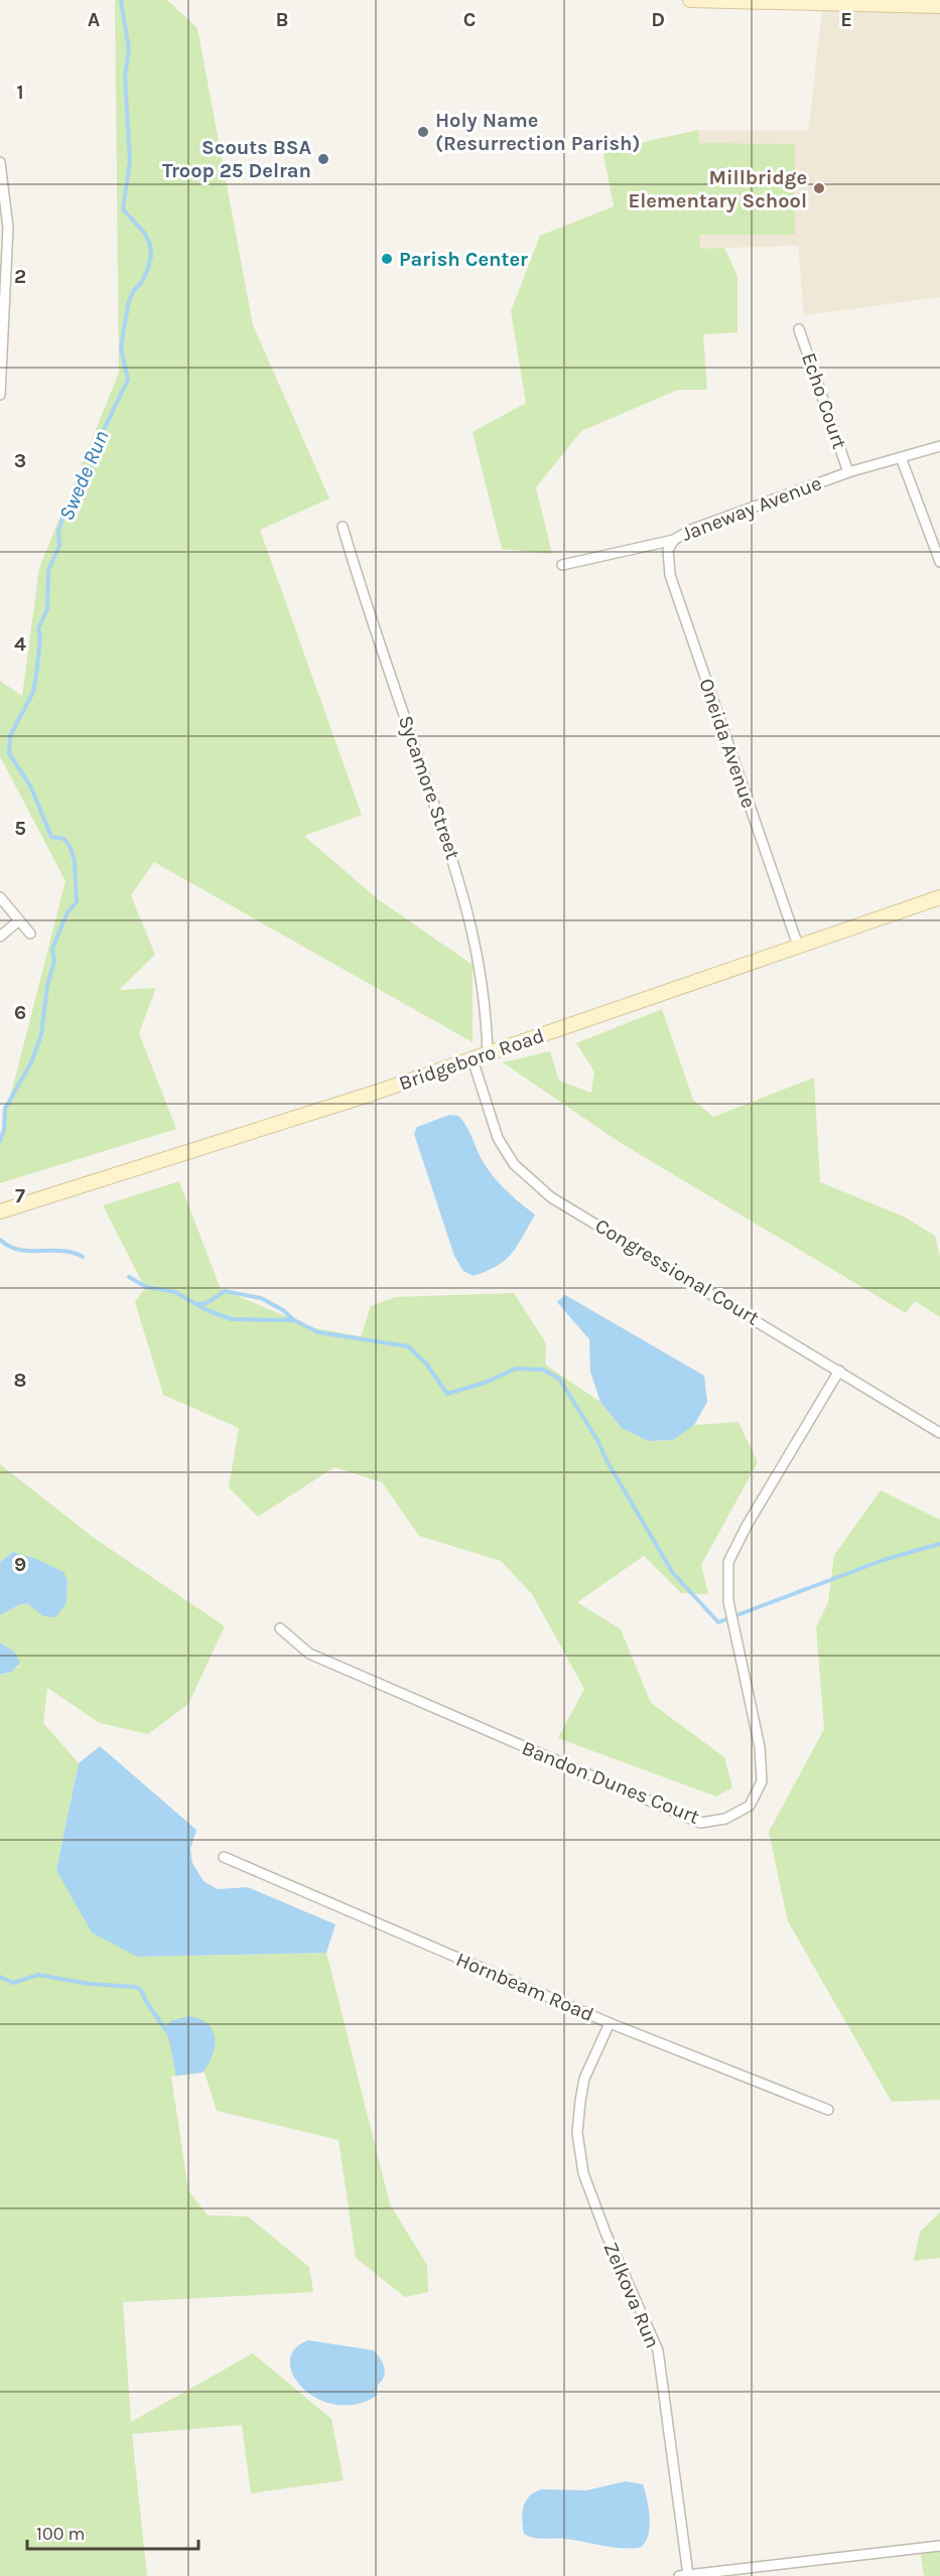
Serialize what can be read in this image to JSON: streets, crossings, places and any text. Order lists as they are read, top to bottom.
{
  "streets": {
    "main road": ["Bridgeboro Road"],
    "street": [
      "Echo Court",
      "Janeway Avenue",
      "Oneida Avenue",
      "Sycamore Street",
      "Congressional Court",
      "Bandon Dunes Court",
      "Hornbeam Road",
      "Zelkova Run"
    ]
  },
  "crossings": [
    ["Echo Court", "Janeway Avenue"],
    ["Janeway Avenue", "Oneida Avenue"],
    ["Oneida Avenue", "Bridgeboro Road"],
    ["Sycamore Street", "Bridgeboro Road"],
    ["Bridgeboro Road", "Congressional Court"],
    ["Congressional Court", "Bandon Dunes Court"],
    ["Hornbeam Road", "Zelkova Run"]
  ],
  "water": ["Swede Run"],
  "places": [
    "Holy Name (Resurrection Parish)",
    "Scouts BSA Troop 25 Delran",
    "Millbridge Elementary School",
    "Parish Center"
  ],
  "scale_bar": "100 m",
  "grid": {
    "columns": [
      "A",
      "B",
      "C",
      "D",
      "E"
    ],
    "rows": [
      "1",
      "2",
      "3",
      "4",
      "5",
      "6",
      "7",
      "8",
      "9"
    ]
  }
}
